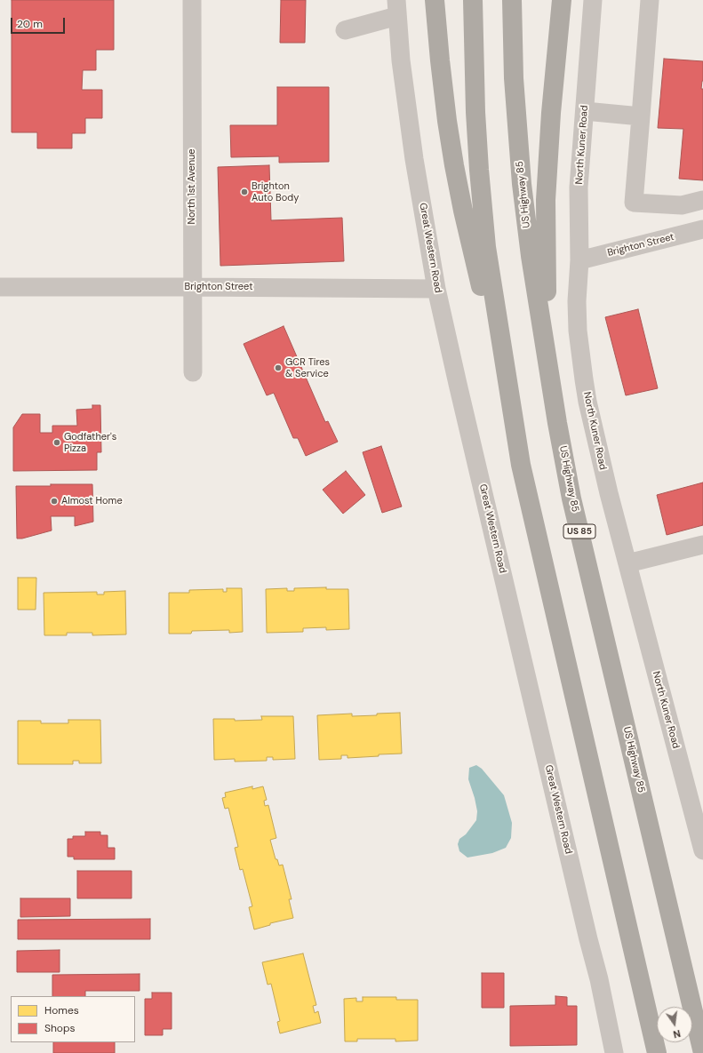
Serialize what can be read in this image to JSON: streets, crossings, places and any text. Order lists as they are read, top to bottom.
{
  "streets": {
    "highway": ["US Highway 85", "US 85"],
    "street": [
      "North Kuner Road",
      "North 1st Avenue",
      "Brighton Street",
      "Great Western Road"
    ]
  },
  "crossings": [
    ["North Kuner Road", "Brighton Street"],
    ["North 1st Avenue", "Brighton Street"],
    ["Brighton Street", "Great Western Road"]
  ],
  "places": [
    "Brighton Auto Body",
    "GCR Tires & Service",
    "Godfather's Pizza",
    "Almost Home"
  ],
  "legend": ["Homes", "Shops"],
  "scale_bar": "20 m",
  "north": "bottom"
}
